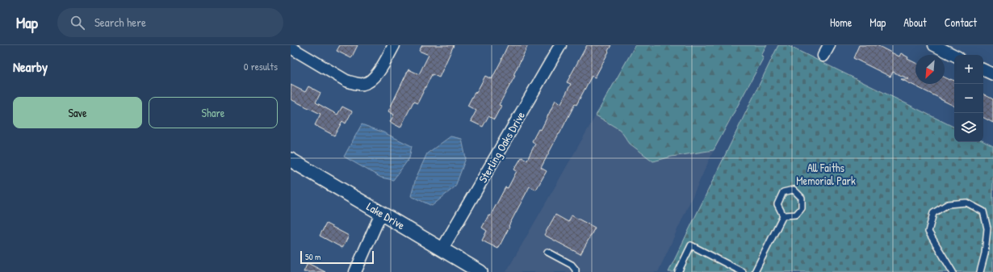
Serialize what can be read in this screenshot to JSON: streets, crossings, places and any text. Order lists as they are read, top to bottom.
{
  "streets": {
    "street": ["Sterling Oaks Drive", "Lake Drive"]
  },
  "crossings": [
    ["Sterling Oaks Drive", "Lake Drive"]
  ],
  "parks": ["All Faiths Memorial Park"],
  "scale_bar": "50 m",
  "north": "bottom left",
  "page": {
    "header": "Map",
    "search": "Search here",
    "nav": [
      "Home",
      "Map",
      "About",
      "Contact"
    ],
    "heading": ["Nearby", "0 results"],
    "map_buttons": ["+", "−"],
    "buttons": ["Save", "Share"],
    "scale": "50 m"
  }
}
